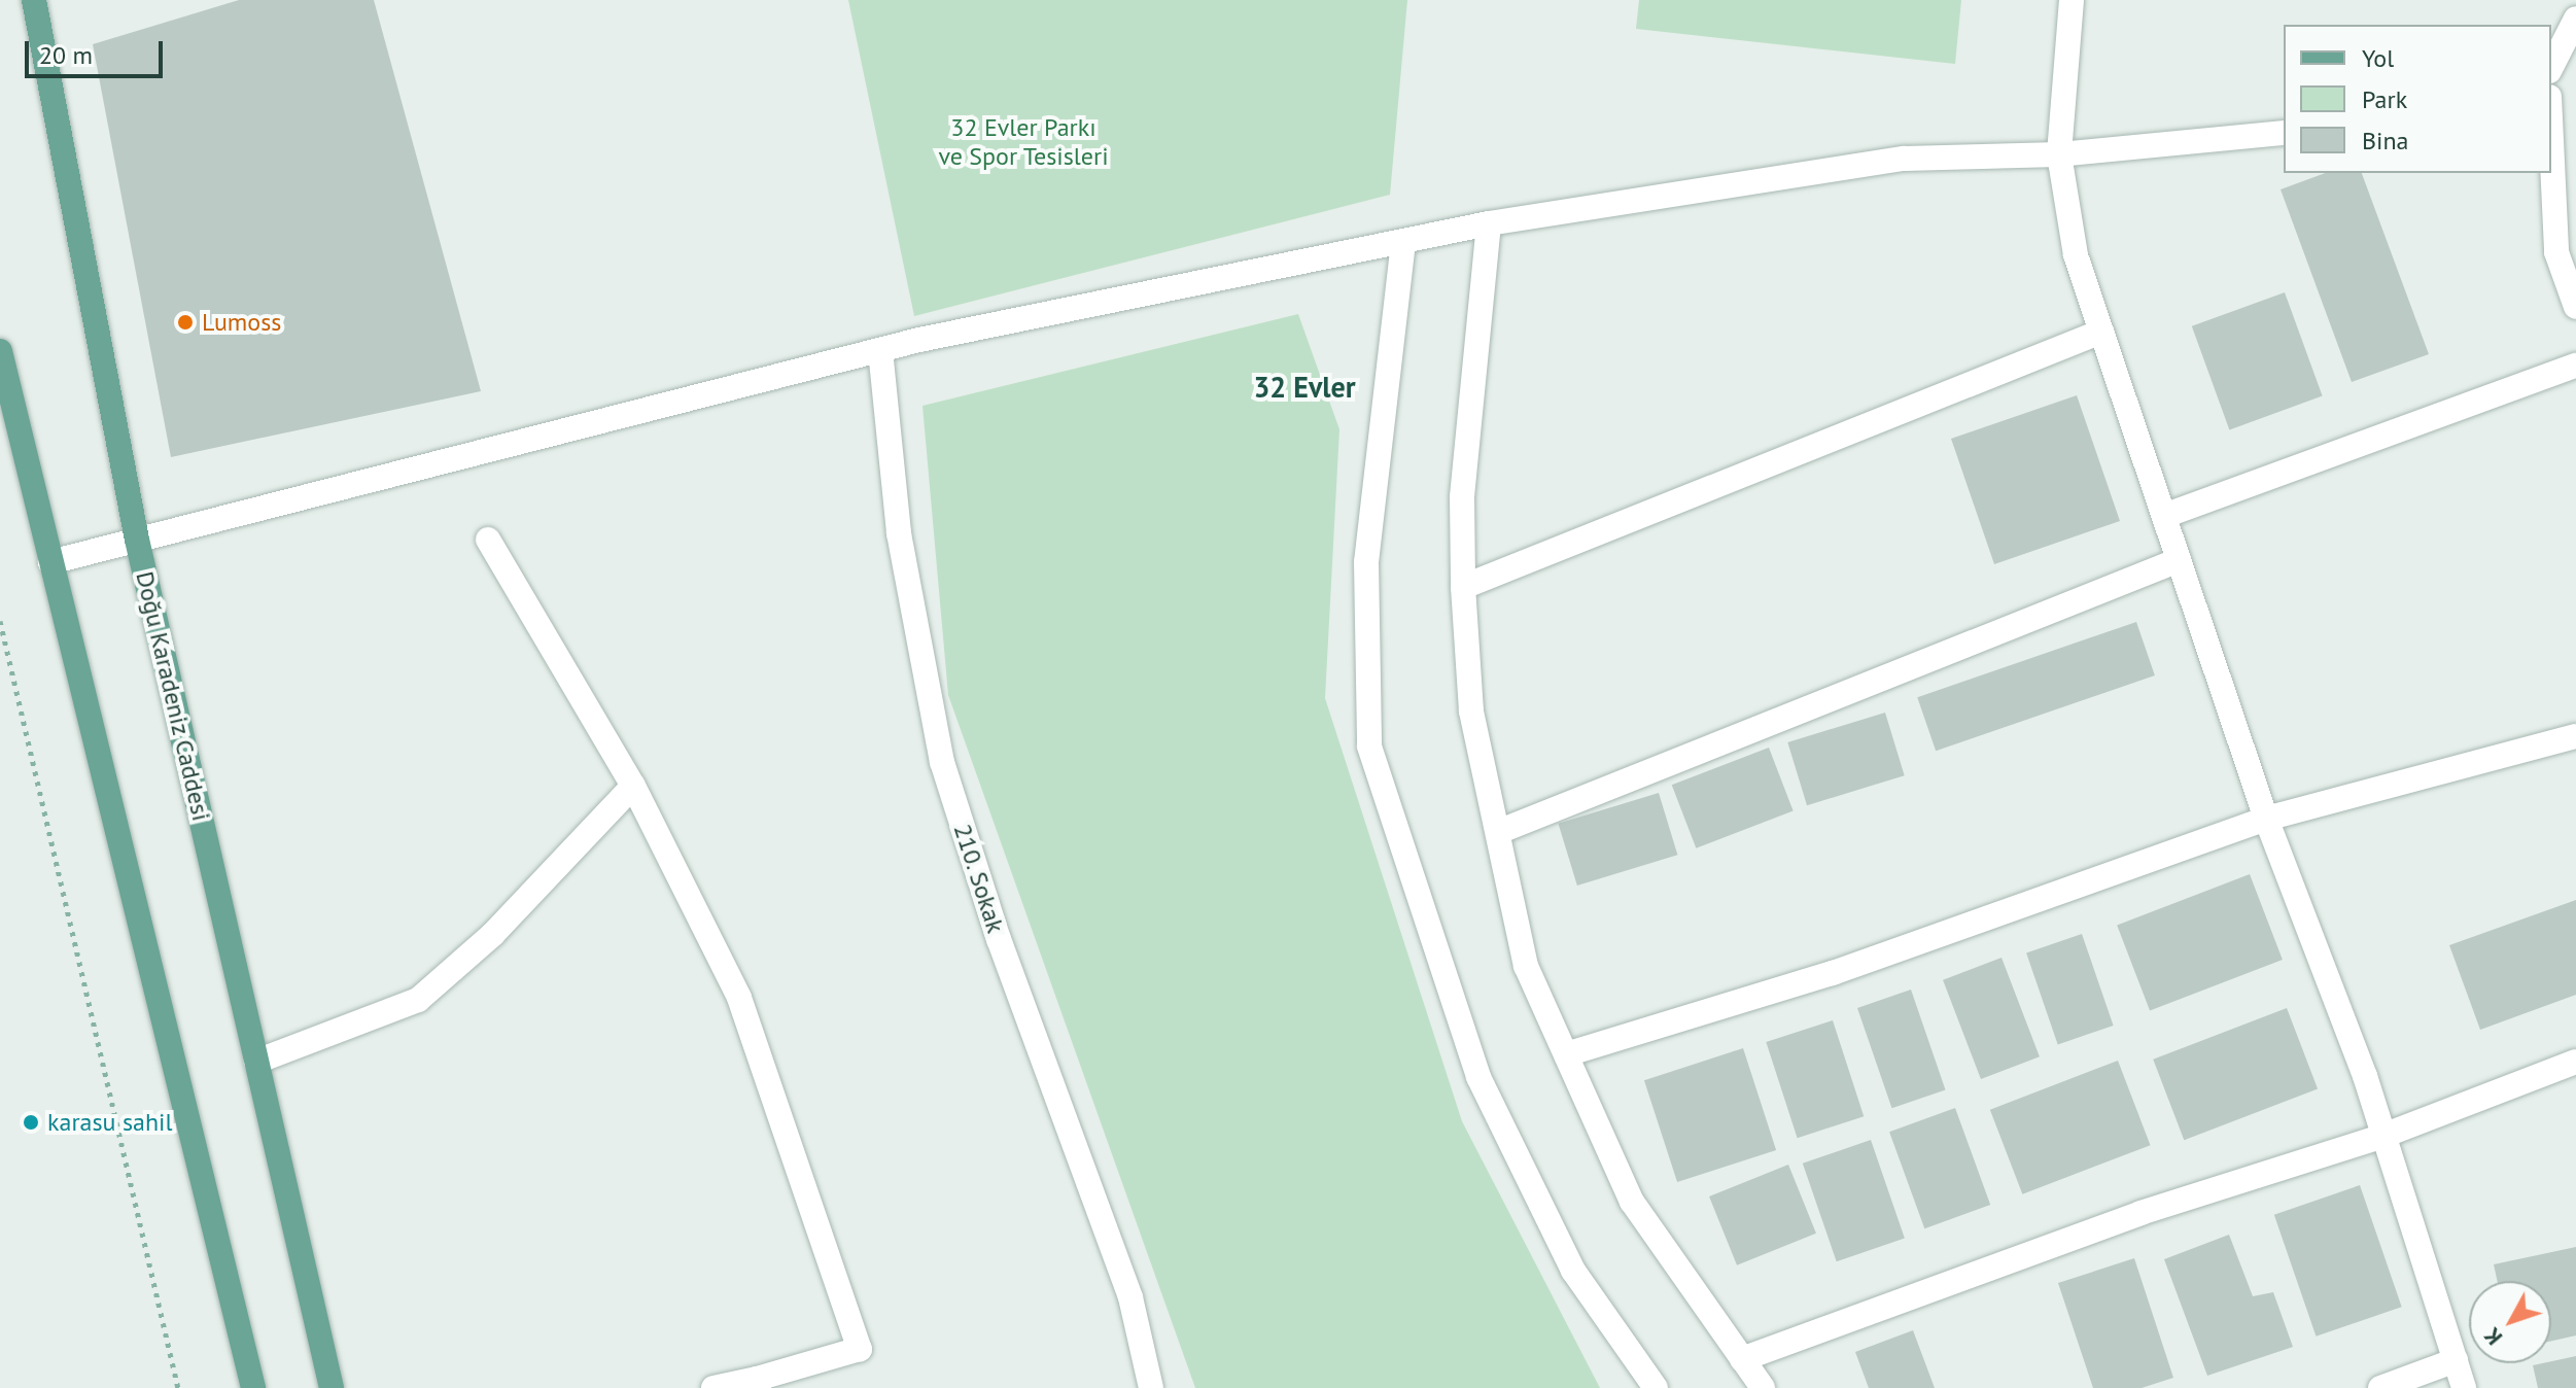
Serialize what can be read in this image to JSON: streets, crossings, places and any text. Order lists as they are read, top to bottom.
{
  "streets": {
    "main road": ["Doğu Karadeniz Caddesi"],
    "street": ["210. Sokak"]
  },
  "districts": ["32 Evler"],
  "parks": ["32 Evler Parkı ve Spor Tesisleri"],
  "places": ["Lumoss", "karasu sahil"],
  "legend": ["Yol", "Park", "Bina"],
  "scale_bar": "20 m",
  "north": "bottom left"
}
